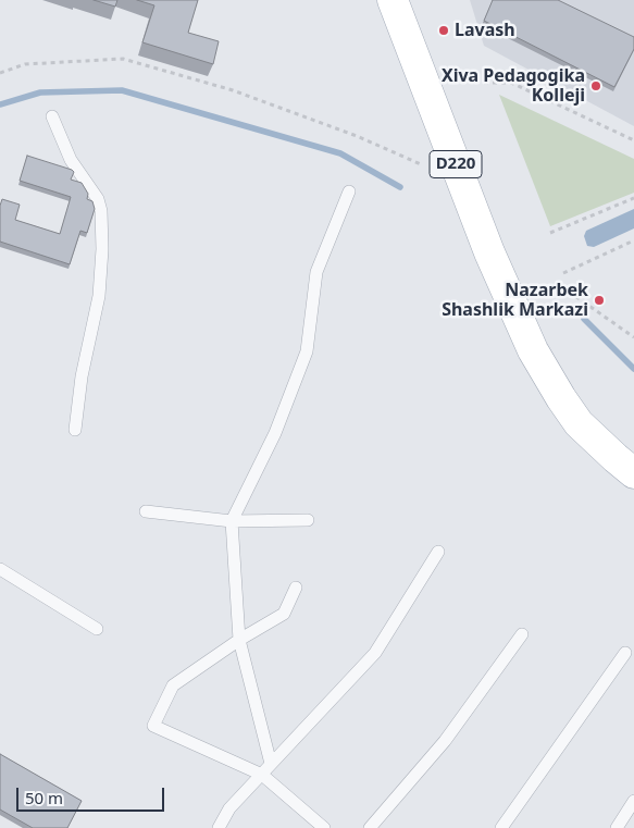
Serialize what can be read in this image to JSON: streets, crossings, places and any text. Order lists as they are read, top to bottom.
{
  "streets": {
    "main road": ["D220"]
  },
  "places": ["Lavash", "Xiva Pedagogika Kolleji", "Nazarbek Shashlik Markazi"],
  "scale_bar": "50 m"
}
